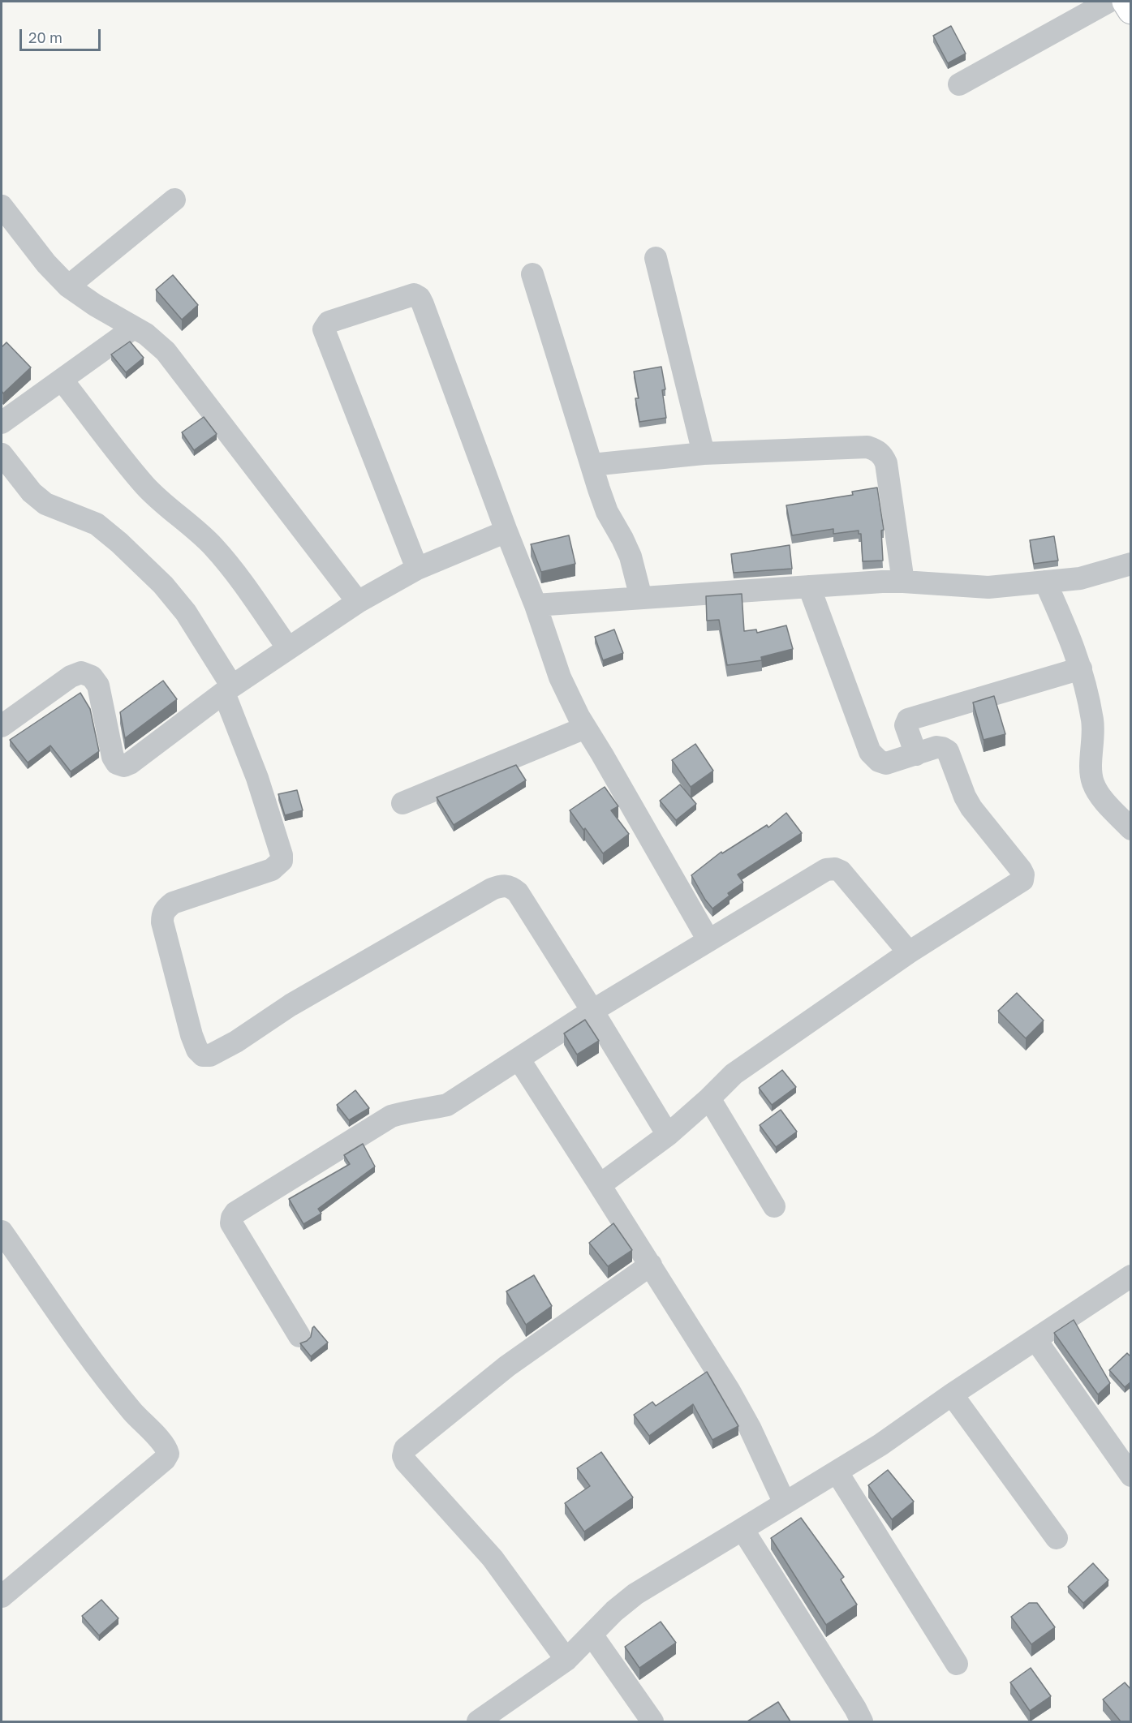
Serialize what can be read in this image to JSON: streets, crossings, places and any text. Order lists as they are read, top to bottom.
{
  "scale_bar": "20 m"
}
